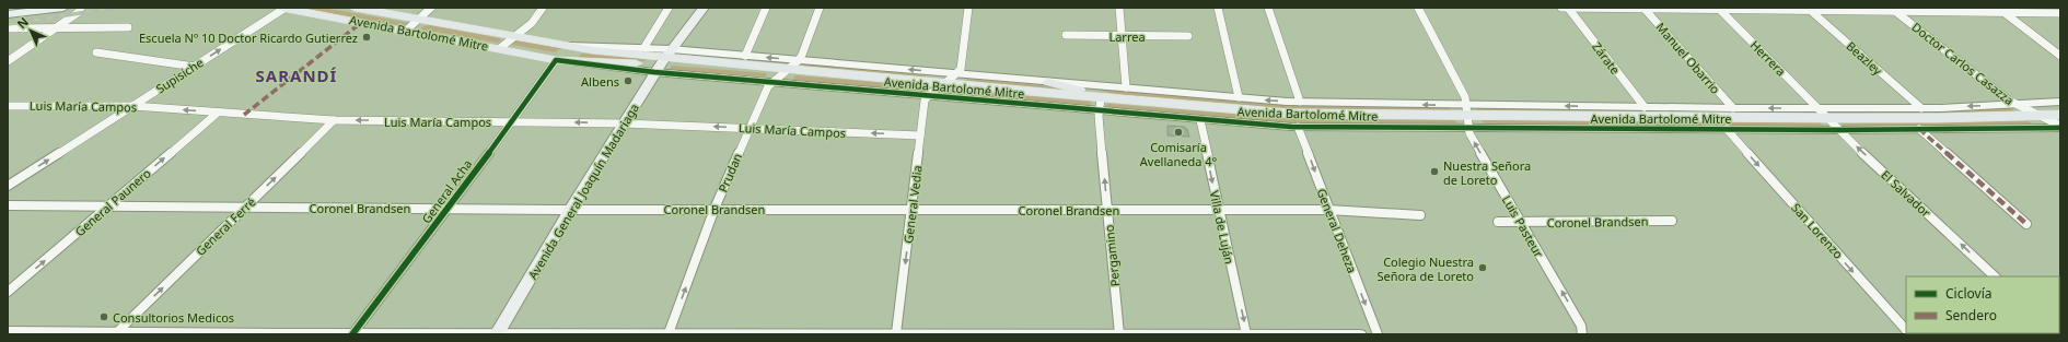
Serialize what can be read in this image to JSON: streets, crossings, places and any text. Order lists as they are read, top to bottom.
{
  "streets": {
    "main road": ["Avenida Bartolomé Mitre", "Avenida General Joaquín Madariaga"],
    "street": [
      "Larrea",
      "Zárate",
      "Manuel Obarrio",
      "Herrera",
      "Beazley",
      "Doctor Carlos Casazza",
      "Supisiche",
      "Luis María Campos",
      "Prudan",
      "General Acha",
      "El Salvador",
      "General Paunero",
      "General Vedia",
      "Coronel Brandsen",
      "General Ferré",
      "Luis Pasteur",
      "Villa de Luján",
      "General Deheza",
      "San Lorenzo",
      "Pergamino"
    ]
  },
  "crossings": [
    ["Avenida Bartolomé Mitre", "Zárate"],
    ["Avenida Bartolomé Mitre", "Manuel Obarrio"],
    ["Avenida Bartolomé Mitre", "Herrera"],
    ["Avenida Bartolomé Mitre", "Beazley"],
    ["Avenida Bartolomé Mitre", "Doctor Carlos Casazza"],
    ["Avenida Bartolomé Mitre", "Supisiche"],
    ["Avenida Bartolomé Mitre", "Prudan"],
    ["Avenida Bartolomé Mitre", "General Acha"],
    ["Avenida Bartolomé Mitre", "Avenida General Joaquín Madariaga"],
    ["Avenida Bartolomé Mitre", "El Salvador"],
    ["Avenida Bartolomé Mitre", "General Vedia"],
    ["Avenida Bartolomé Mitre", "Luis Pasteur"],
    ["Avenida Bartolomé Mitre", "Villa de Luján"],
    ["Avenida Bartolomé Mitre", "General Deheza"],
    ["Avenida Bartolomé Mitre", "San Lorenzo"],
    ["Avenida Bartolomé Mitre", "Pergamino"],
    ["Herrera", "El Salvador"],
    ["Supisiche", "Luis María Campos"],
    ["Luis María Campos", "Prudan"],
    ["Luis María Campos", "General Acha"],
    ["Luis María Campos", "Avenida General Joaquín Madariaga"],
    ["Luis María Campos", "General Paunero"],
    ["Luis María Campos", "General Vedia"],
    ["Luis María Campos", "General Ferré"],
    ["Prudan", "Coronel Brandsen"],
    ["General Acha", "Coronel Brandsen"],
    ["Avenida General Joaquín Madariaga", "Coronel Brandsen"],
    ["General Paunero", "Coronel Brandsen"],
    ["General Vedia", "Coronel Brandsen"],
    ["Coronel Brandsen", "General Ferré"],
    ["Coronel Brandsen", "Luis Pasteur"],
    ["Coronel Brandsen", "Villa de Luján"],
    ["Coronel Brandsen", "General Deheza"],
    ["Coronel Brandsen", "Pergamino"]
  ],
  "one_way": [
    "Supisiche",
    "Luis María Campos",
    "Prudan",
    "General Paunero",
    "General Vedia",
    "General Ferré",
    "Luis Pasteur",
    "Villa de Luján",
    "General Deheza",
    "San Lorenzo",
    "Pergamino"
  ],
  "districts": ["SARANDÍ"],
  "places": [
    "Escuela Nº 10 Doctor Ricardo Gutierrez",
    "Albens",
    "Comisaría Avellaneda 4°",
    "Nuestra Señora de Loreto",
    "Colegio Nuestra Señora de Loreto",
    "Consultorios Medicos"
  ],
  "legend": ["Ciclovía", "Sendero"],
  "north": "top left"
}
